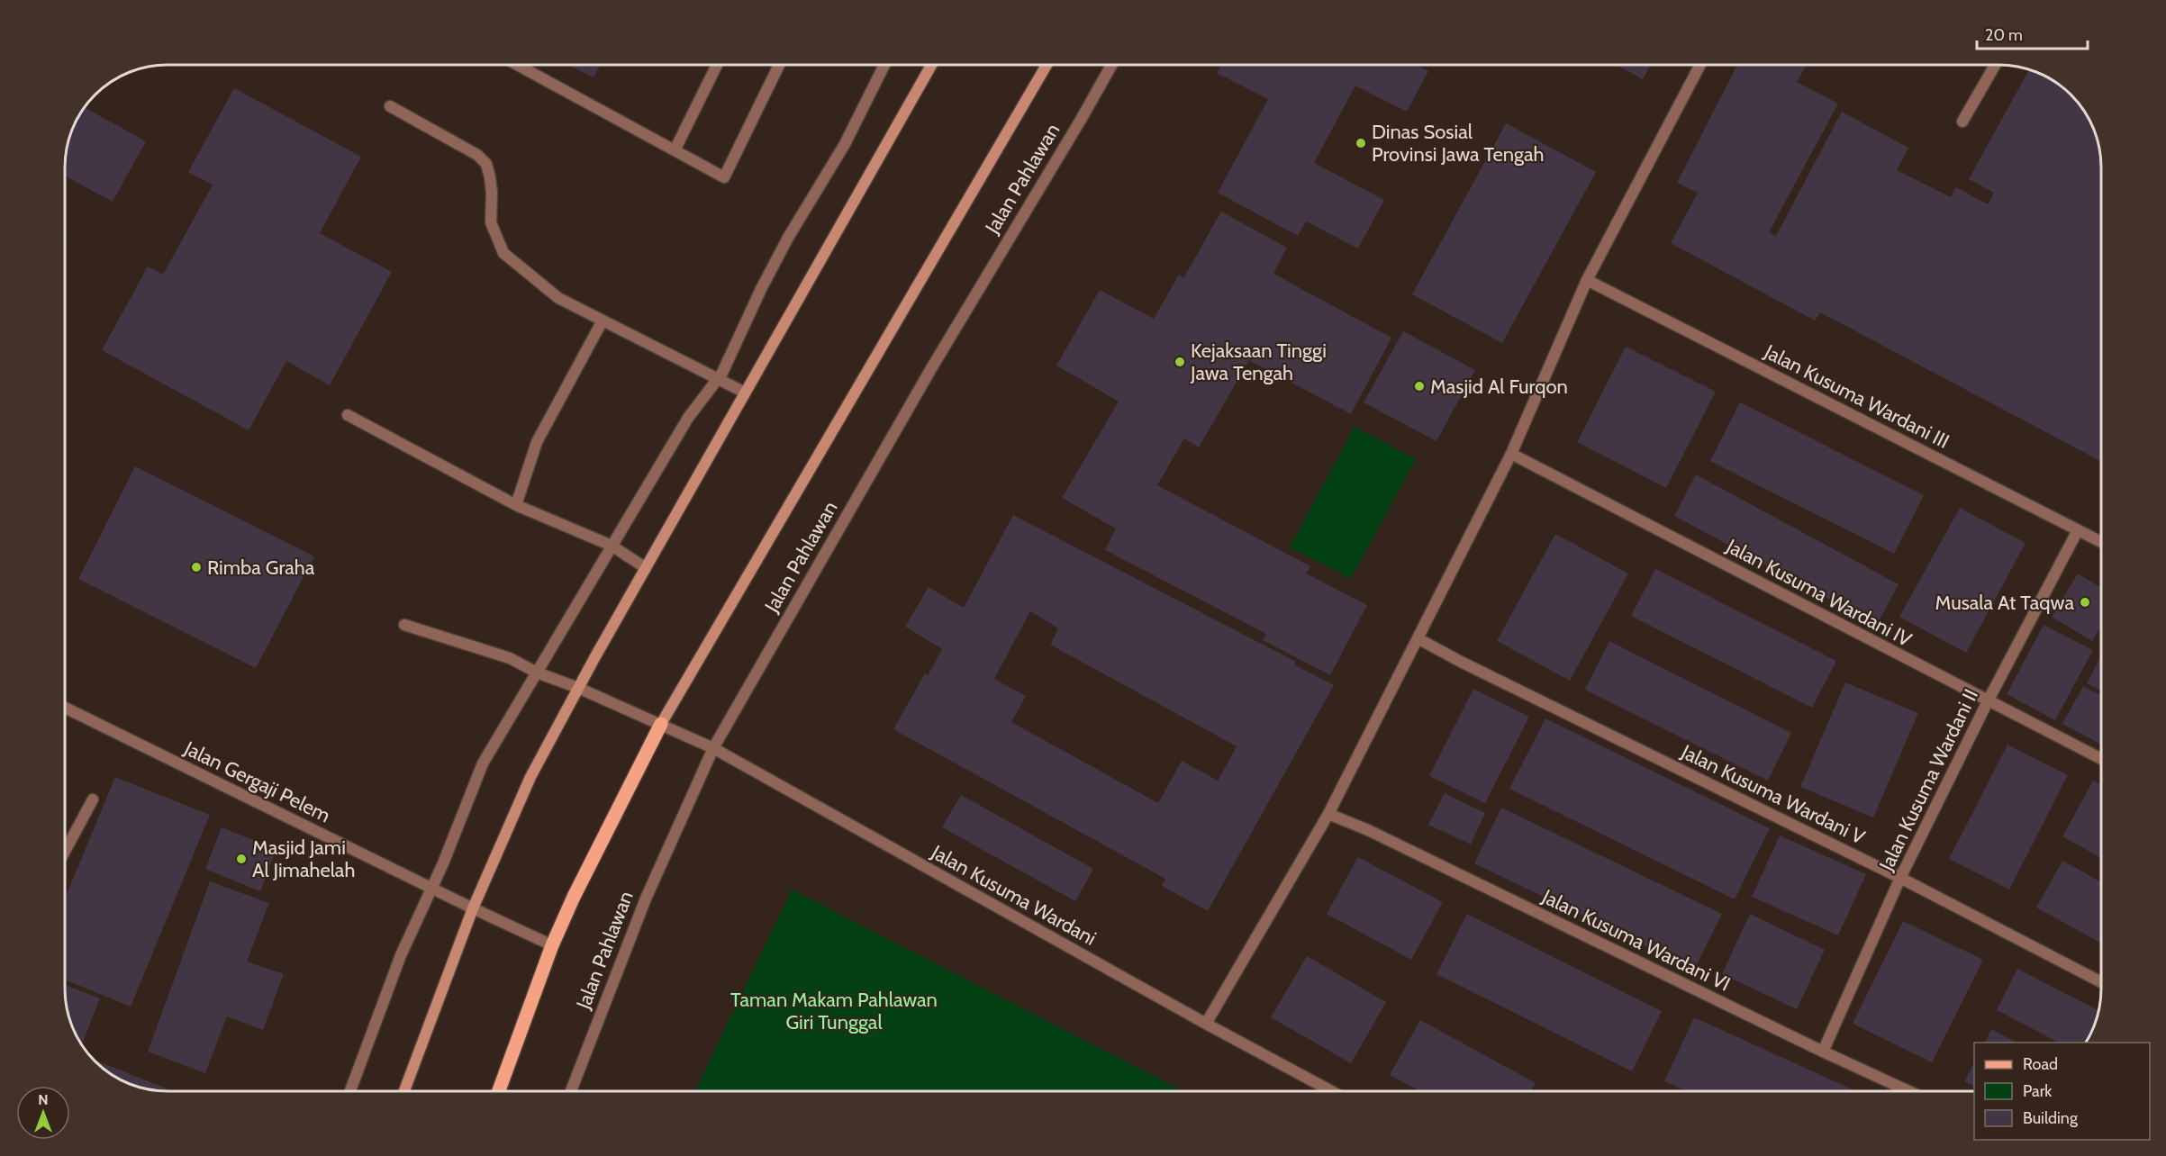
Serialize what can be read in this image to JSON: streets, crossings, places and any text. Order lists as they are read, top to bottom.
{
  "streets": {
    "main road": ["Jalan Pahlawan"],
    "street": [
      "Jalan Kusuma Wardani III",
      "Jalan Kusuma Wardani IV",
      "Jalan Kusuma Wardani II",
      "Jalan Gergaji Pelem",
      "Jalan Kusuma Wardani V",
      "Jalan Kusuma Wardani",
      "Jalan Kusuma Wardani VI"
    ]
  },
  "crossings": [
    ["Jalan Pahlawan", "Jalan Kusuma Wardani"],
    ["Jalan Kusuma Wardani III", "Jalan Kusuma Wardani II"],
    ["Jalan Kusuma Wardani IV", "Jalan Kusuma Wardani II"],
    ["Jalan Kusuma Wardani II", "Jalan Kusuma Wardani V"],
    ["Jalan Kusuma Wardani II", "Jalan Kusuma Wardani VI"]
  ],
  "parks": ["Taman Makam Pahlawan Giri Tunggal"],
  "places": [
    "Dinas Sosial Provinsi Jawa Tengah",
    "Kejaksaan Tinggi Jawa Tengah",
    "Masjid Al Furqon",
    "Rimba Graha",
    "Musala At Taqwa",
    "Masjid Jami Al Jimahelah"
  ],
  "legend": ["Road", "Park", "Building"],
  "scale_bar": "20 m",
  "north": "top"
}
